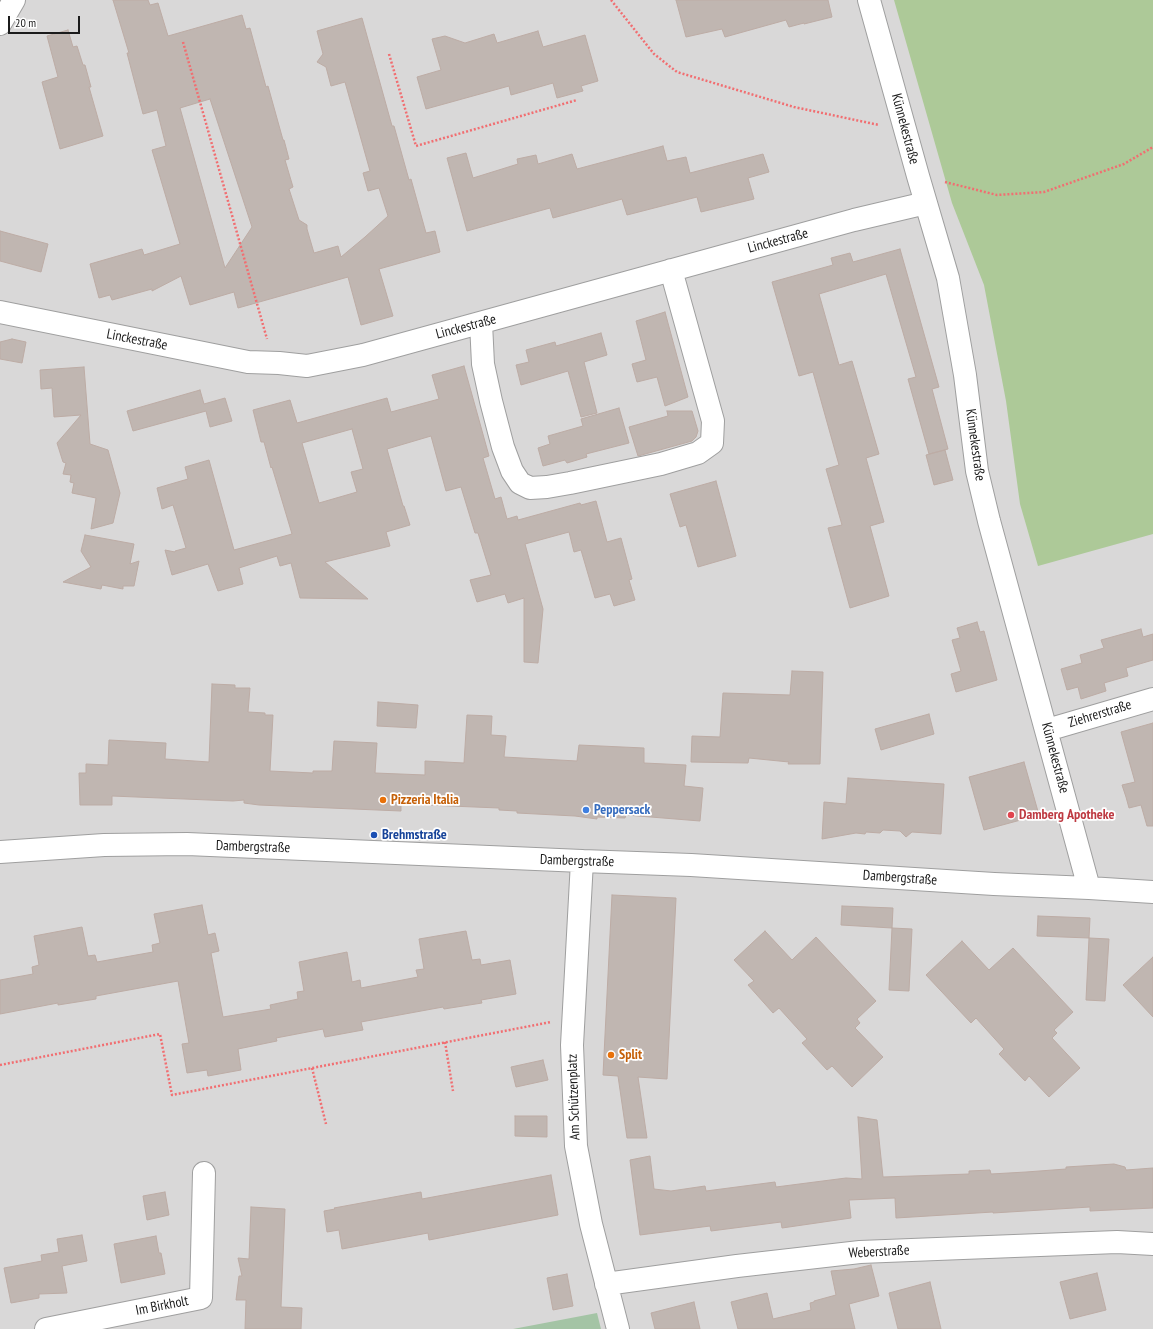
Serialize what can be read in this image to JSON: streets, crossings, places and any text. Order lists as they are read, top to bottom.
{
  "streets": {
    "street": [
      "Künnekestraße",
      "Linckestraße",
      "Ziehrerstraße",
      "Dambergstraße",
      "Am Schützenplatz",
      "Weberstraße",
      "Im Birkholt"
    ]
  },
  "crossings": [
    ["Künnekestraße", "Linckestraße"],
    ["Künnekestraße", "Ziehrerstraße"],
    ["Künnekestraße", "Dambergstraße"],
    ["Dambergstraße", "Am Schützenplatz"],
    ["Am Schützenplatz", "Weberstraße"]
  ],
  "places": [
    "Pizzeria Italia",
    "Peppersack",
    "Damberg Apotheke",
    "Brehmstraße",
    "Split"
  ],
  "scale_bar": "20 m"
}
